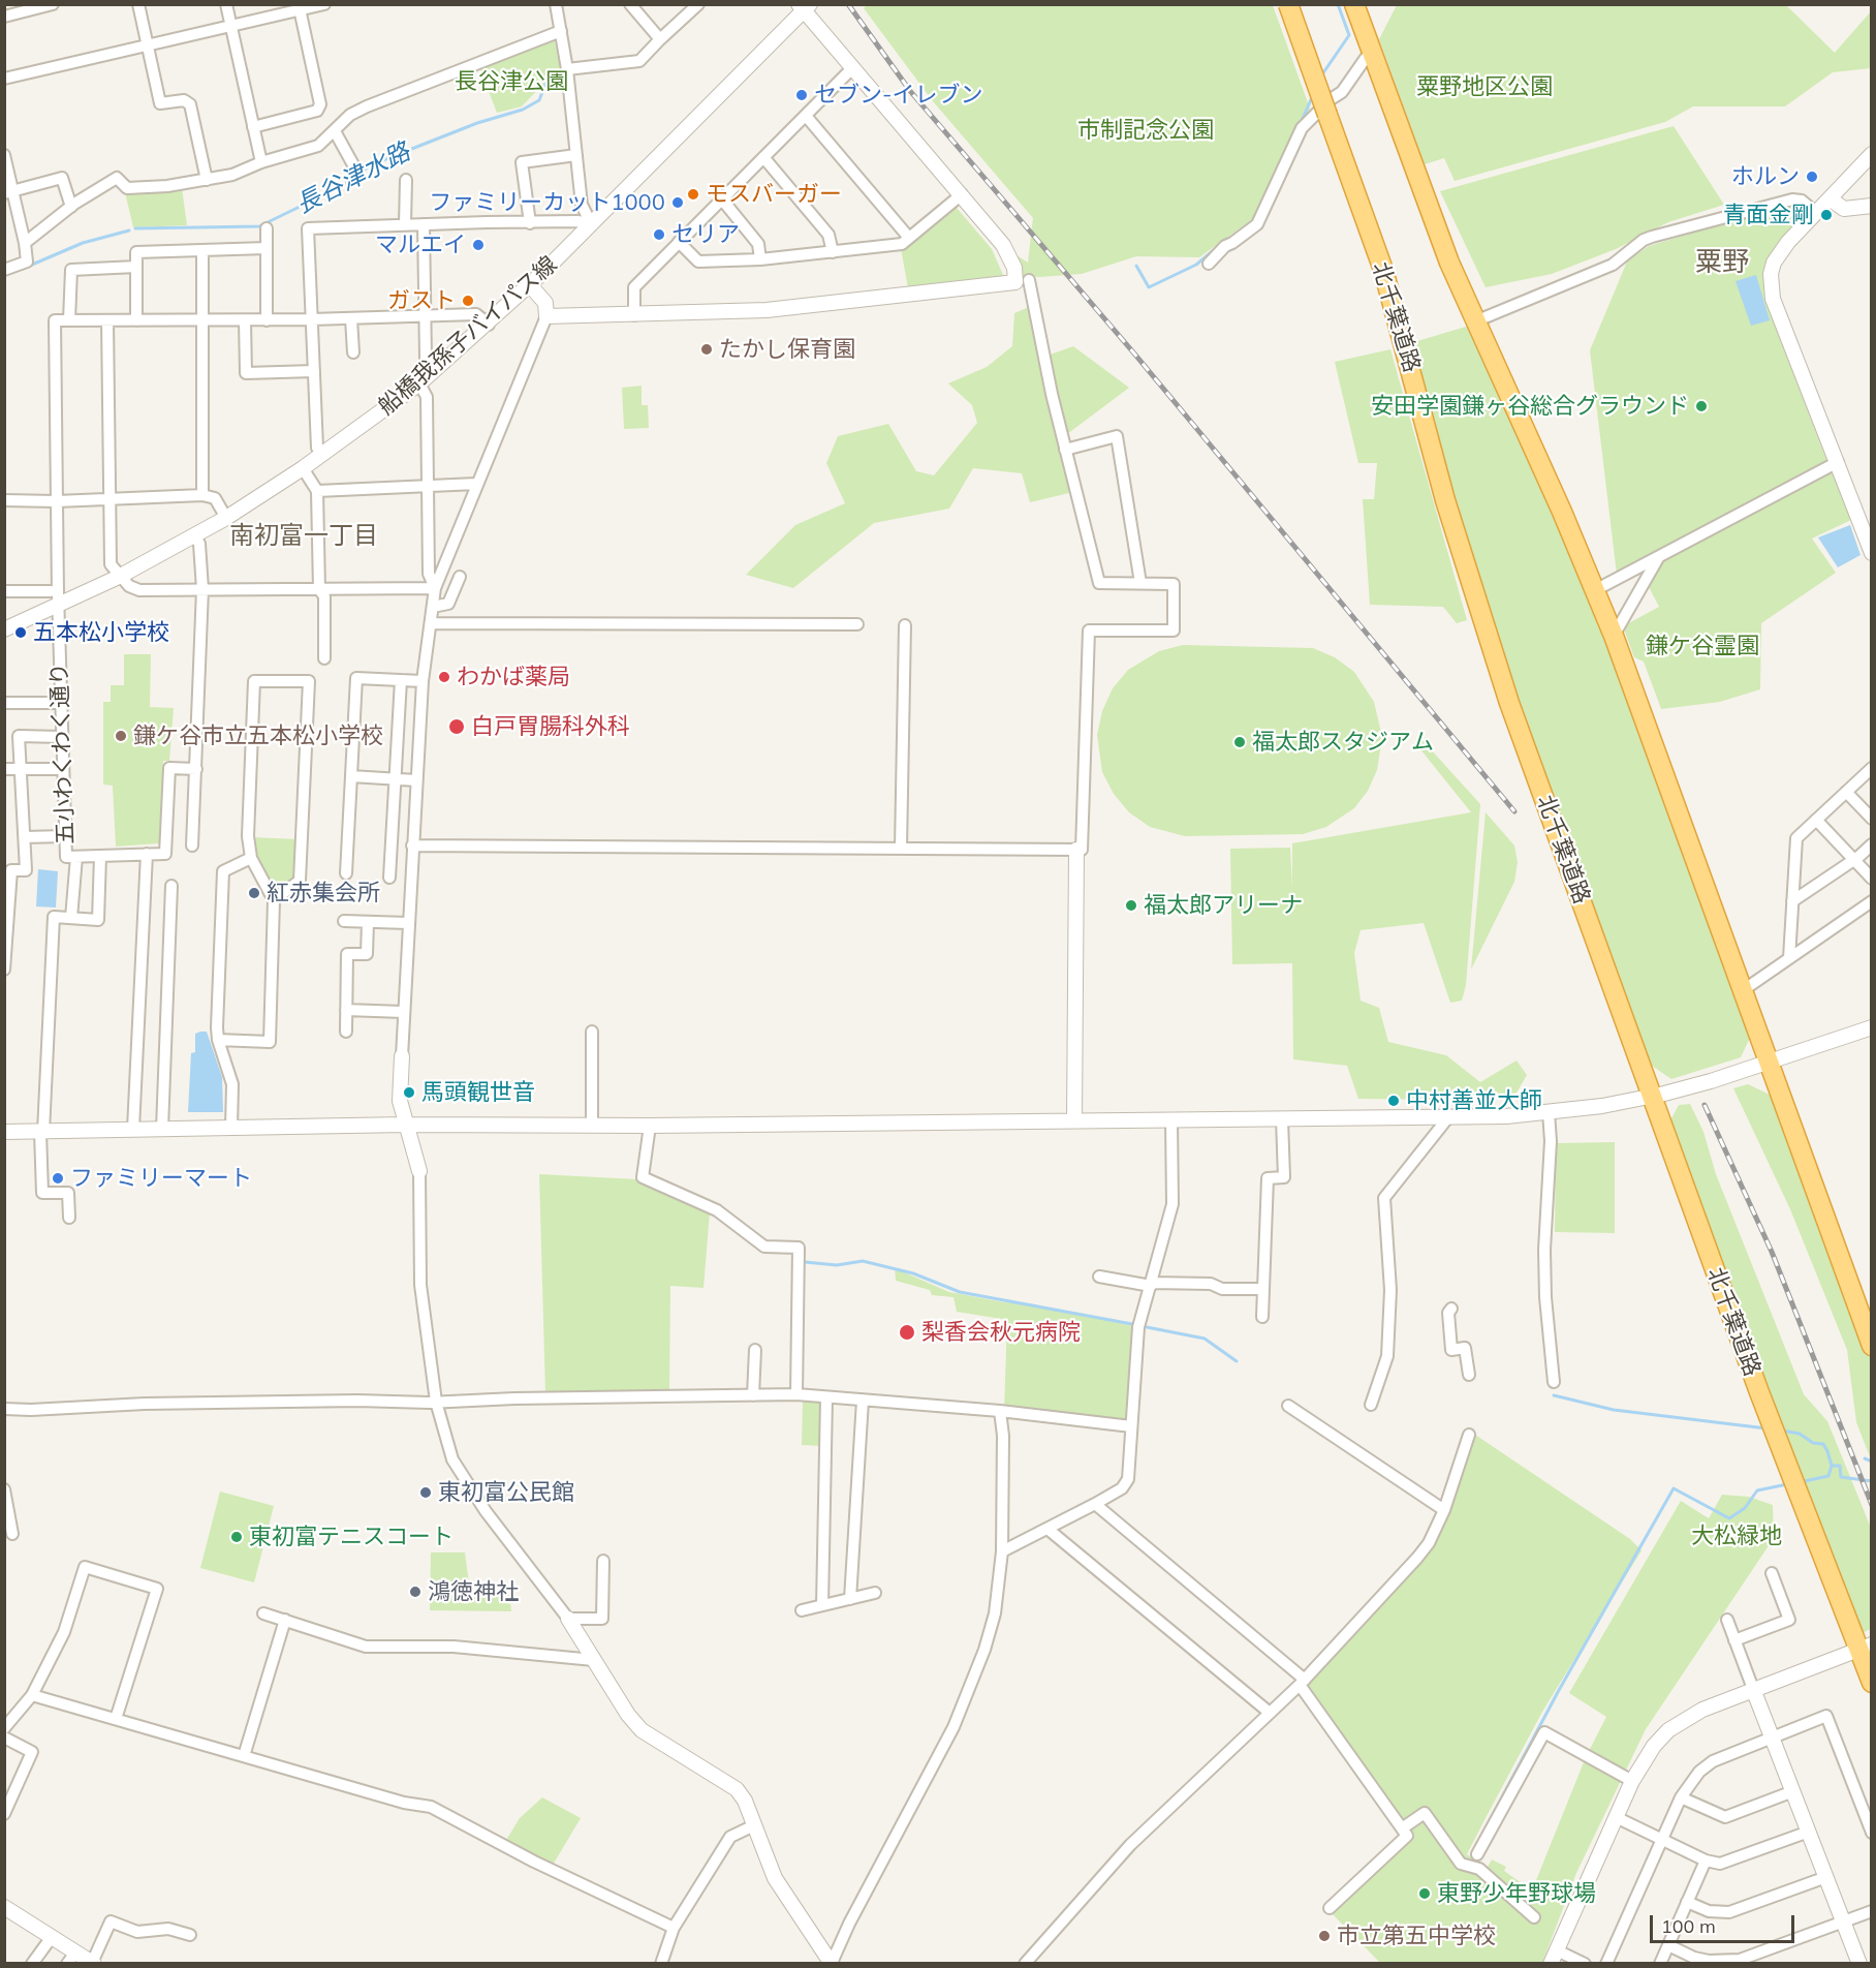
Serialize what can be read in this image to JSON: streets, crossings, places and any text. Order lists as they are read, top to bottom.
{
  "streets": {
    "highway": ["北千葉道路"],
    "street": ["船橋我孫子バイパス線", "五小わくわく通り"]
  },
  "crossings": [
    ["船橋我孫子バイパス線", "五小わくわく通り"]
  ],
  "districts": ["粟野", "南初富一丁目"],
  "water": ["長谷津水路"],
  "parks": [
    "長谷津公園",
    "粟野地区公園",
    "市制記念公園",
    "鎌ケ谷霊園",
    "大松緑地"
  ],
  "places": [
    "セブン-イレブン",
    "ホルン",
    "モスバーガー",
    "ファミリーカット1000",
    "青面金剛",
    "セリア",
    "マルエイ",
    "ガスト",
    "たかし保育園",
    "安田学園鎌ヶ谷総合グラウンド",
    "五本松小学校",
    "わかば薬局",
    "白戸胃腸科外科",
    "鎌ケ谷市立五本松小学校",
    "福太郎スタジアム",
    "紅赤集会所",
    "福太郎アリーナ",
    "馬頭観世音",
    "中村善並大師",
    "ファミリーマート",
    "梨香会秋元病院",
    "東初富公民館",
    "東初富テニスコート",
    "鴻徳神社",
    "東野少年野球場",
    "市立第五中学校"
  ],
  "scale_bar": "100 m"
}
